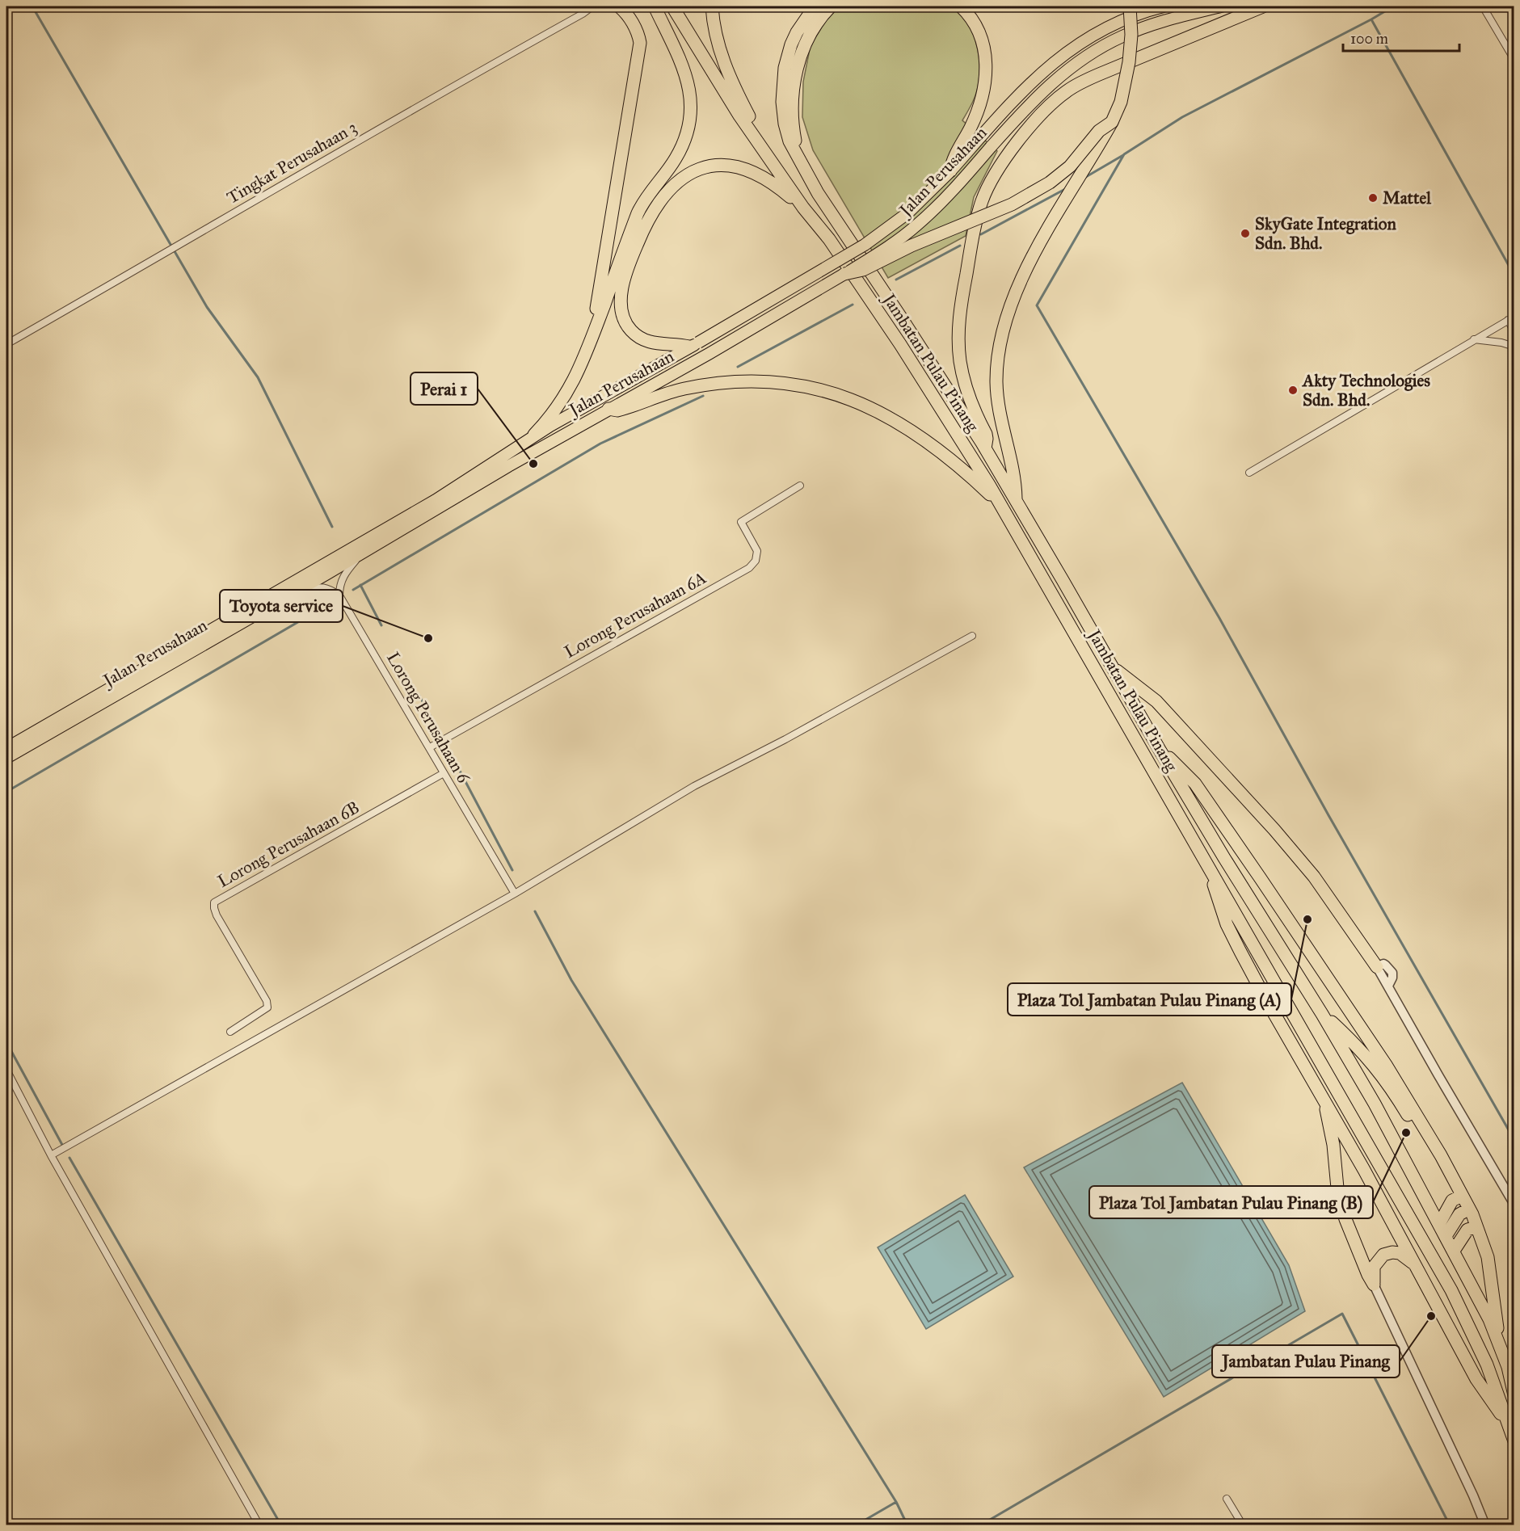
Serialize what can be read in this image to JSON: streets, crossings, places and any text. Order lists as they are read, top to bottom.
{
  "streets": {
    "highway": ["Jambatan Pulau Pinang"],
    "main road": ["Jalan Perusahaan"],
    "street": [
      "Tingkat Perusahaan 3",
      "Lorong Perusahaan 6A",
      "Lorong Perusahaan 6",
      "Lorong Perusahaan 6B"
    ]
  },
  "crossings": [
    ["Lorong Perusahaan 6A", "Lorong Perusahaan 6"],
    ["Lorong Perusahaan 6", "Lorong Perusahaan 6B"]
  ],
  "places": [
    "Mattel",
    "SkyGate Integration Sdn. Bhd.",
    "Akty Technologies Sdn. Bhd.",
    "Perai 1",
    "Toyota service",
    "Plaza Tol Jambatan Pulau Pinang (A)",
    "Plaza Tol Jambatan Pulau Pinang (B)",
    "Jambatan Pulau Pinang"
  ],
  "scale_bar": "100 m"
}
